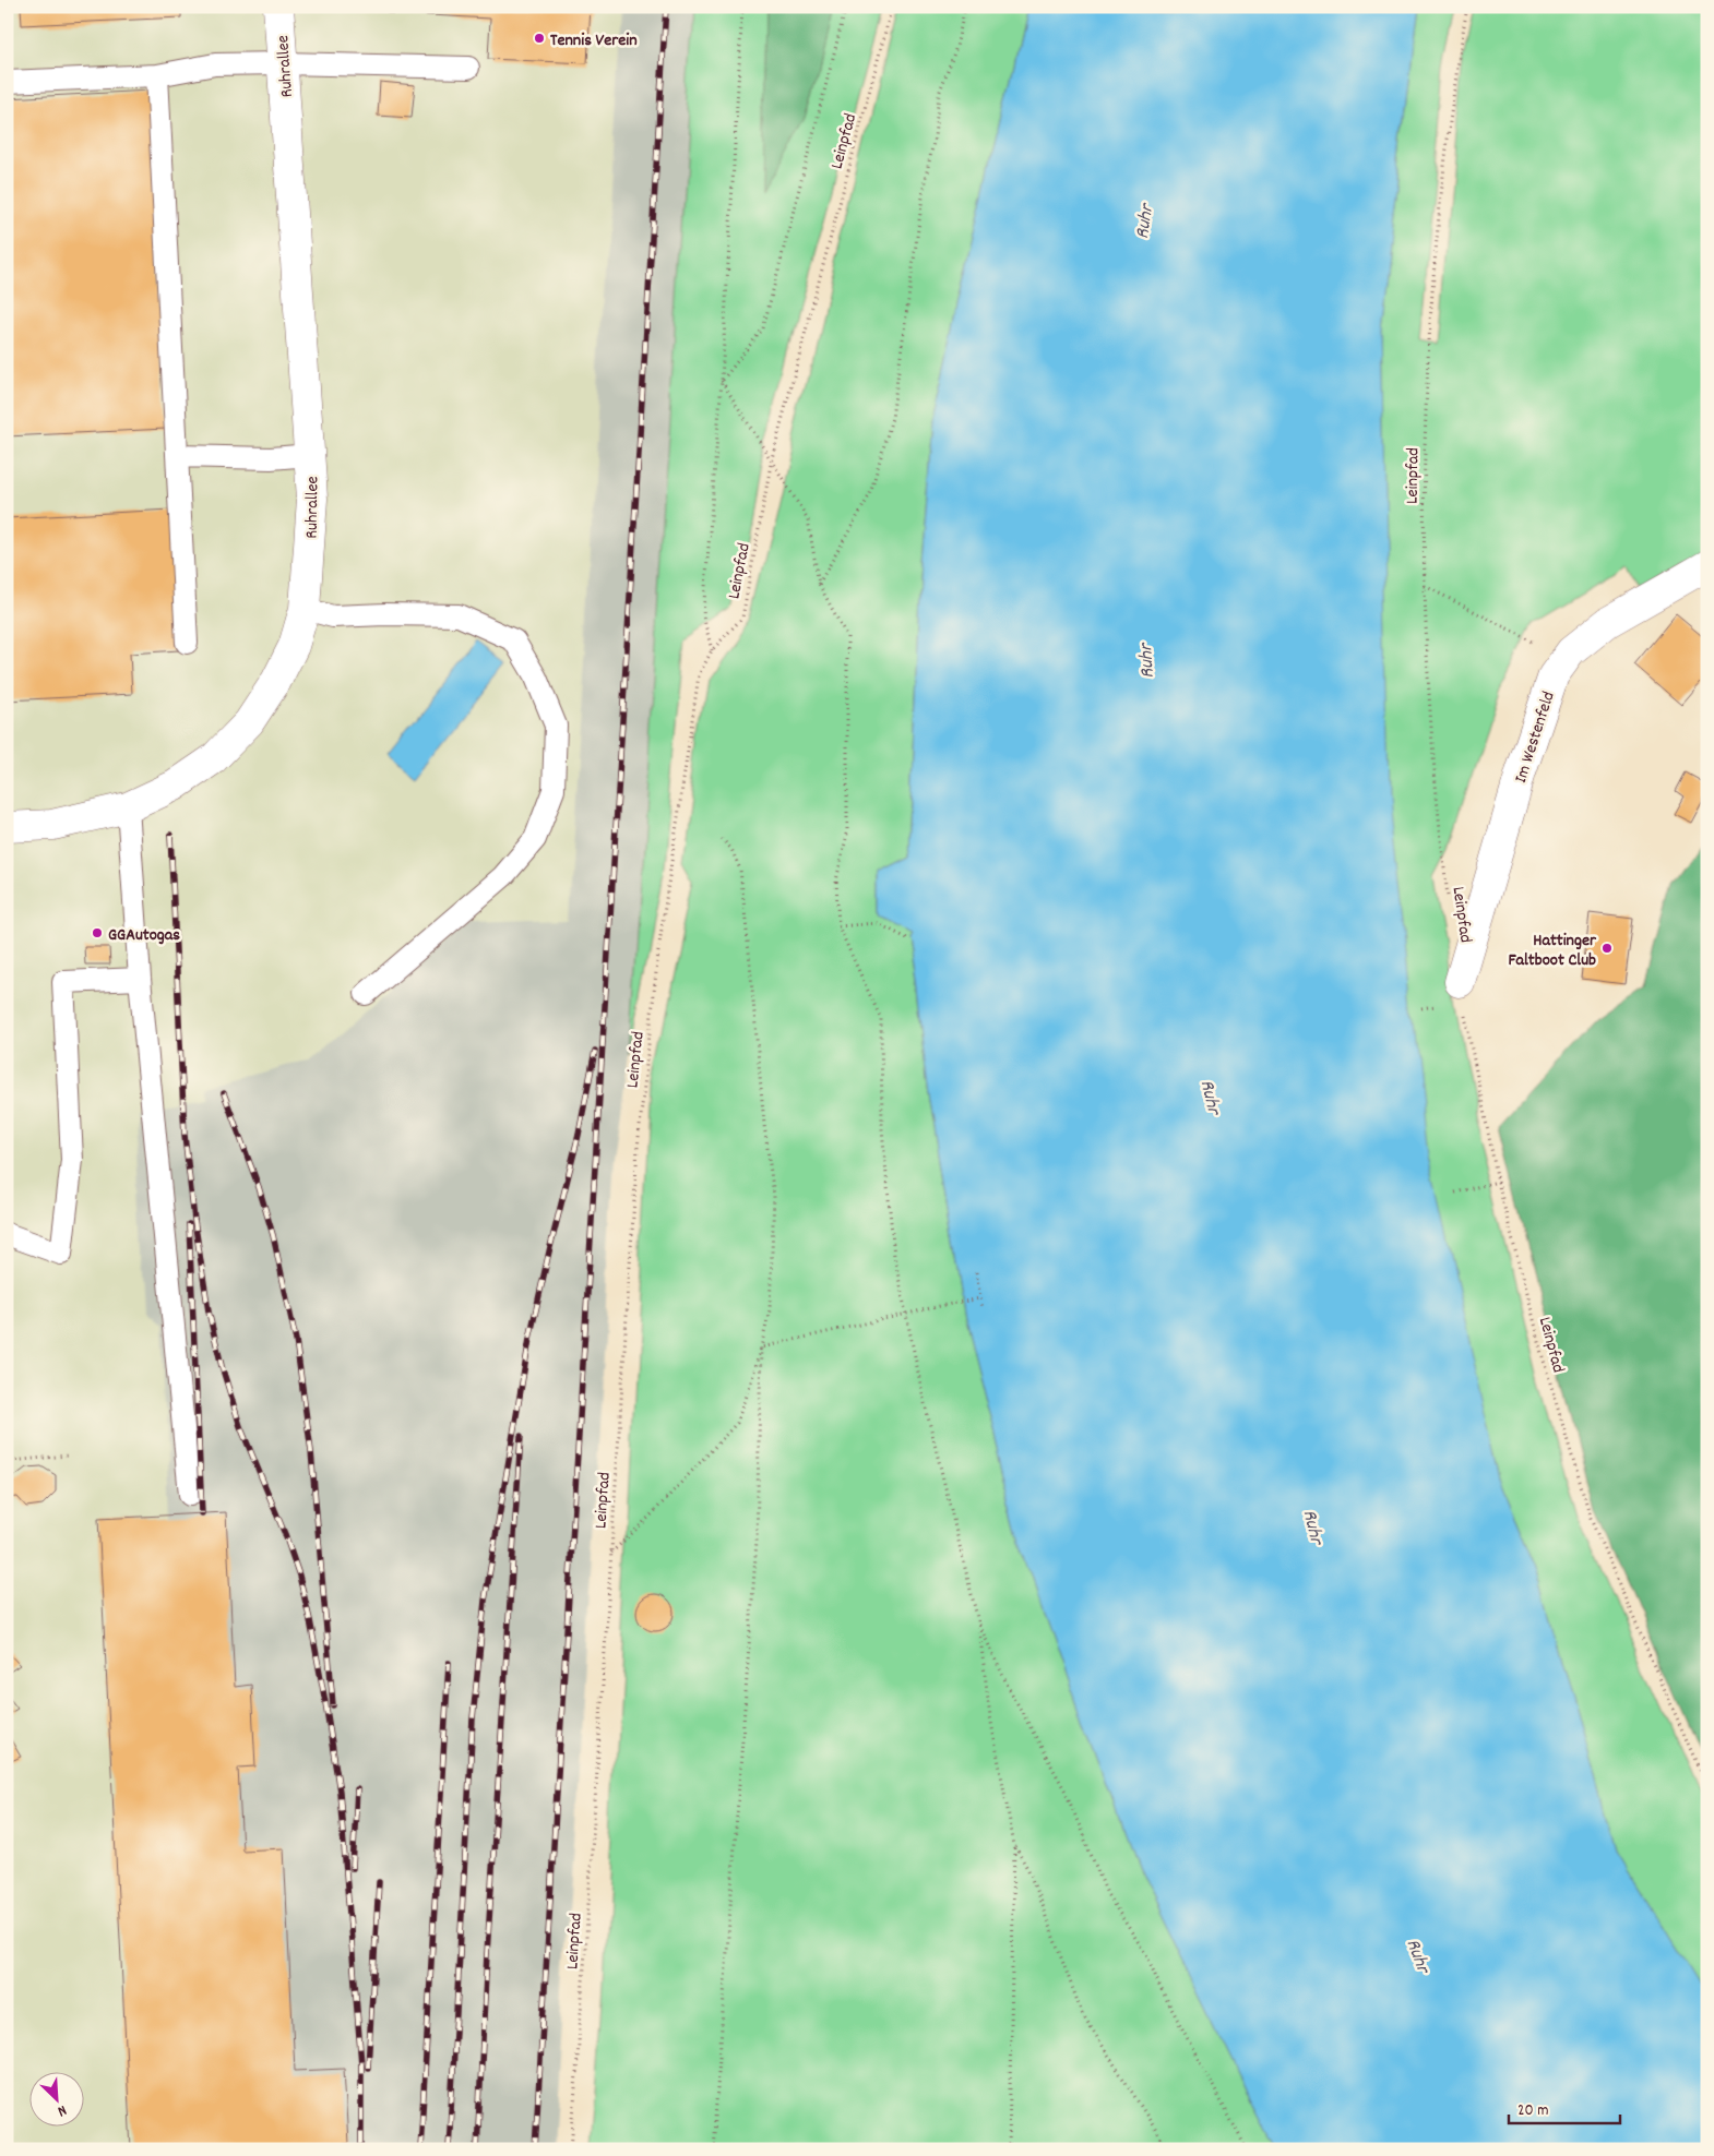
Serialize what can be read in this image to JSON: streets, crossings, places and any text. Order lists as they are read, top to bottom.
{
  "streets": {
    "street": ["Ruhrallee", "Im Westenfeld"],
    "path": ["Leinpfad"]
  },
  "crossings": [
    ["Leinpfad", "Im Westenfeld"]
  ],
  "water": ["Ruhr"],
  "places": ["Tennis Verein", "GGAutogas", "Hattinger Faltboot Club"],
  "scale_bar": "20 m",
  "north": "bottom right"
}
